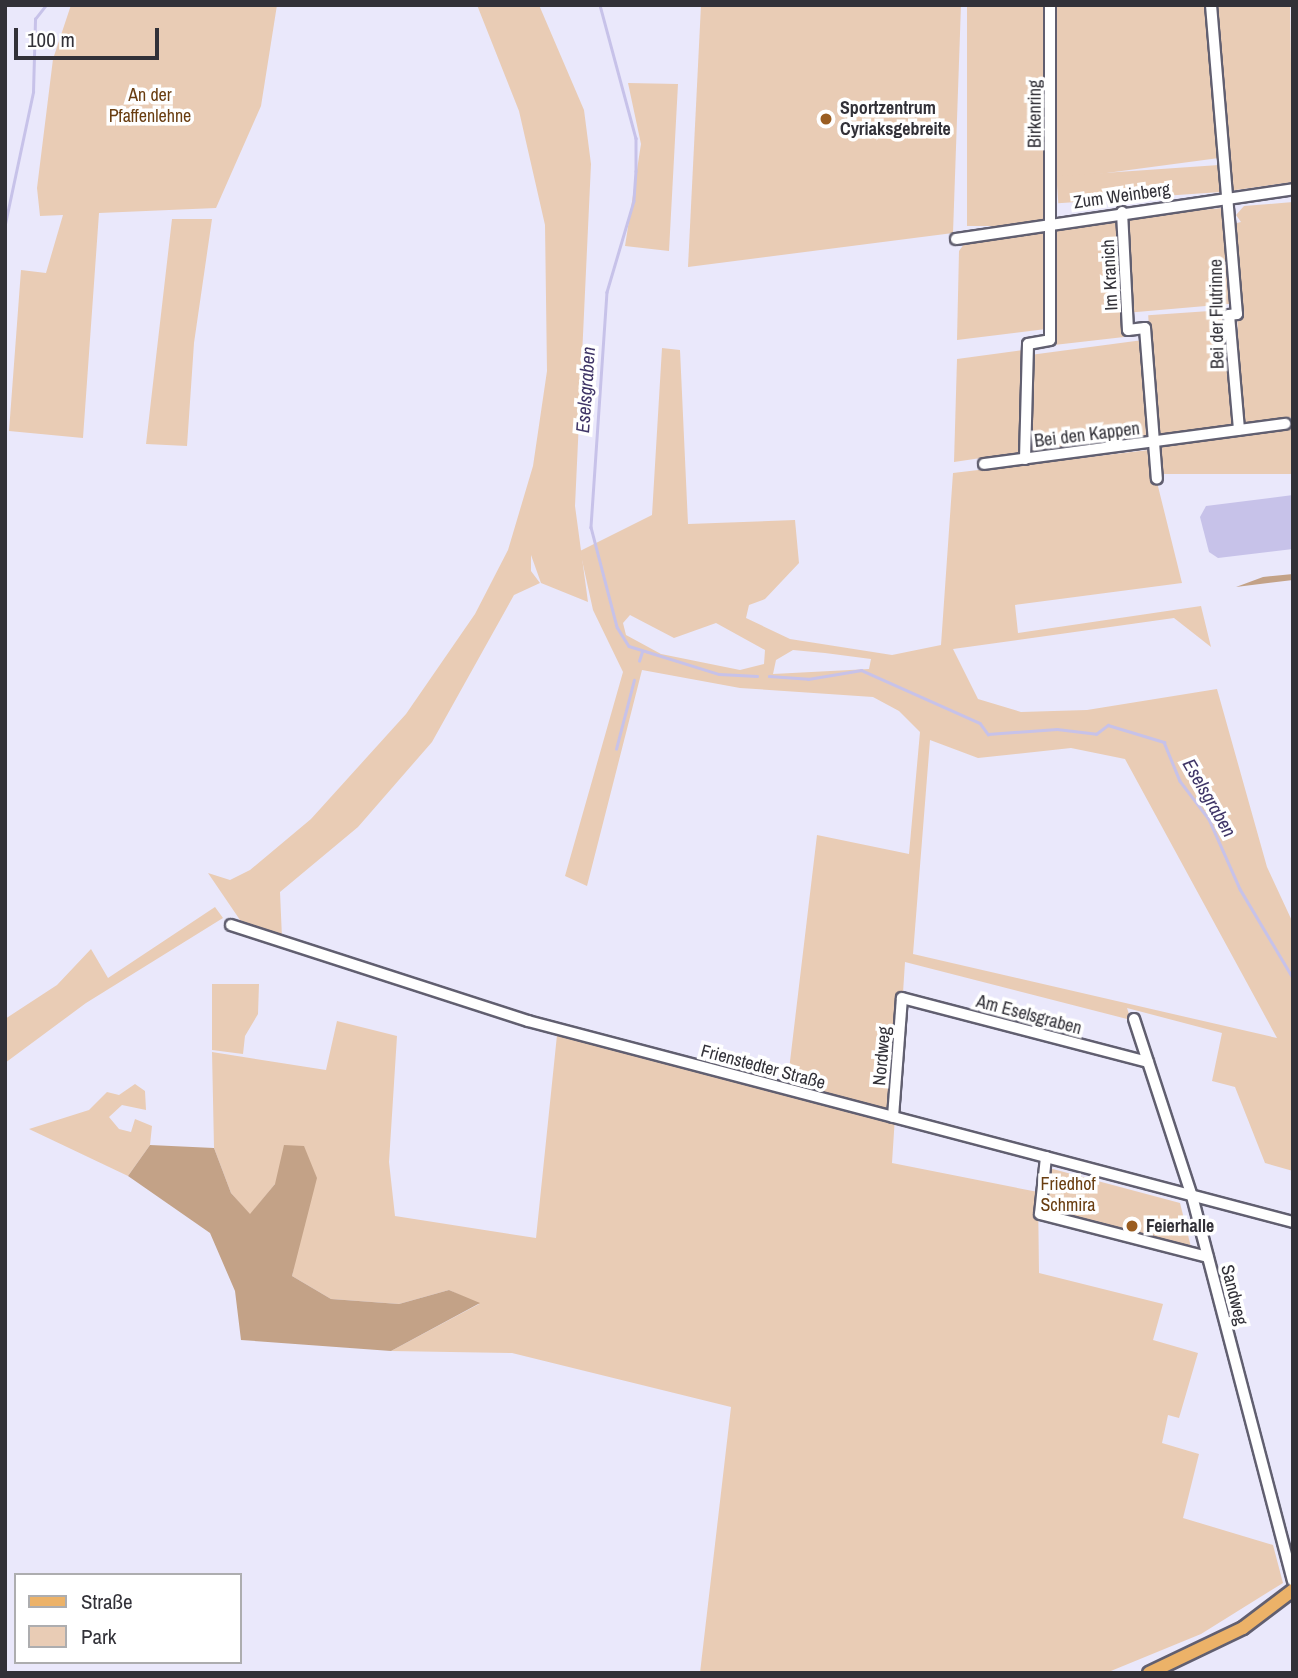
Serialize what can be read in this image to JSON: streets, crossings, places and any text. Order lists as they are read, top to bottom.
{
  "streets": {
    "street": [
      "Birkenring",
      "Zum Weinberg",
      "Im Kranich",
      "Bei der Flutrinne",
      "Bei den Kappen",
      "Am Eselsgraben",
      "Nordweg",
      "Frienstedter Straße",
      "Sandweg"
    ]
  },
  "crossings": [
    ["Birkenring", "Zum Weinberg"],
    ["Birkenring", "Bei den Kappen"],
    ["Zum Weinberg", "Im Kranich"],
    ["Zum Weinberg", "Bei der Flutrinne"],
    ["Zum Weinberg", "Bei den Kappen"],
    ["Im Kranich", "Bei den Kappen"],
    ["Am Eselsgraben", "Nordweg"],
    ["Am Eselsgraben", "Sandweg"],
    ["Nordweg", "Frienstedter Straße"],
    ["Frienstedter Straße", "Sandweg"]
  ],
  "water": ["Eselsgraben"],
  "parks": ["An der Pfaffenlehne", "Friedhof Schmira"],
  "places": ["Sportzentrum Cyriaksgebreite", "Feierhalle"],
  "legend": ["Straße", "Park"],
  "scale_bar": "100 m"
}
